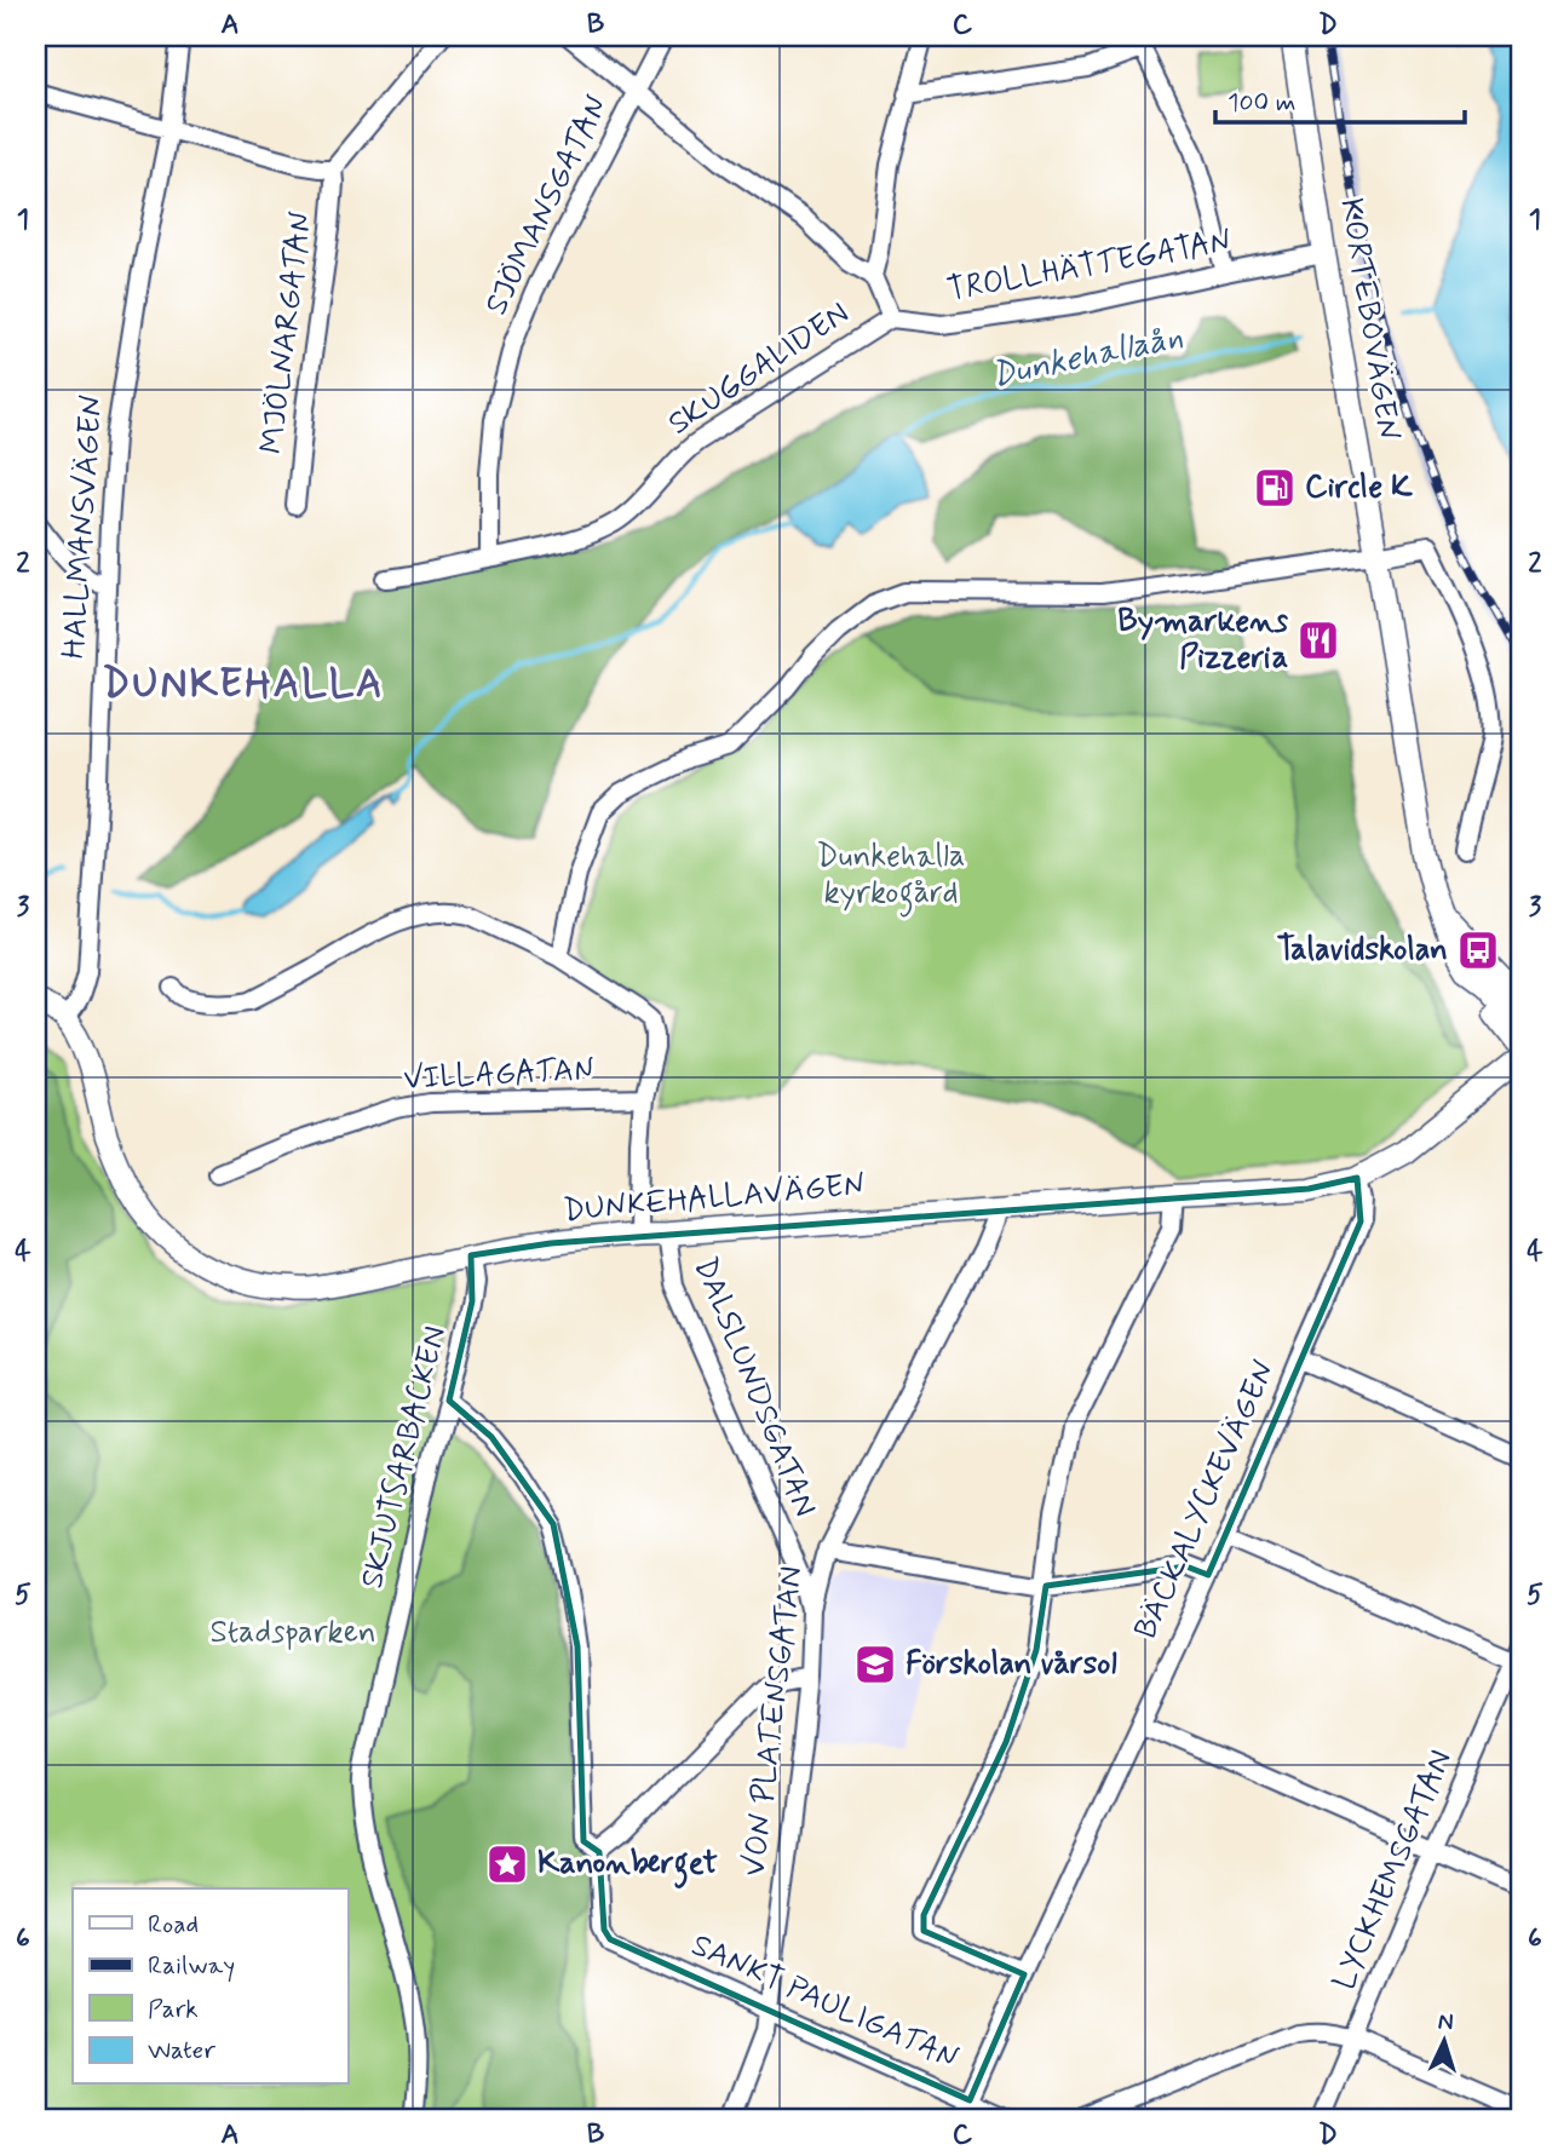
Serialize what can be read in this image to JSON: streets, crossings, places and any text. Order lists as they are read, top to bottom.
{
  "streets": {
    "street": [
      "SJÖMANSGATAN",
      "TROLLHÄTTEGATAN",
      "KORTEBOVÄGEN",
      "MJÖLNARGATAN",
      "SKUGGALIDEN",
      "HALLMANSVÄGEN",
      "VILLAGATAN",
      "DUNKEHALLAVÄGEN",
      "DALSLUNDSGATAN",
      "SKJUTSARBACKEN",
      "BÄCKALYCKEVÄGEN",
      "VON PLATENSGATAN",
      "LYCKHEMSGATAN",
      "SANKT PAULIGATAN"
    ]
  },
  "crossings": [
    ["SJÖMANSGATAN", "SKUGGALIDEN"],
    ["TROLLHÄTTEGATAN", "KORTEBOVÄGEN"],
    ["TROLLHÄTTEGATAN", "SKUGGALIDEN"],
    ["HALLMANSVÄGEN", "DUNKEHALLAVÄGEN"],
    ["DUNKEHALLAVÄGEN", "DALSLUNDSGATAN"],
    ["DUNKEHALLAVÄGEN", "SKJUTSARBACKEN"],
    ["DUNKEHALLAVÄGEN", "BÄCKALYCKEVÄGEN"],
    ["DUNKEHALLAVÄGEN", "VON PLATENSGATAN"],
    ["DALSLUNDSGATAN", "VON PLATENSGATAN"],
    ["BÄCKALYCKEVÄGEN", "SANKT PAULIGATAN"],
    ["VON PLATENSGATAN", "SANKT PAULIGATAN"]
  ],
  "districts": ["DUNKEHALLA"],
  "water": ["Dunkehallaån"],
  "parks": ["Dunkehalla kyrkogård", "Stadsparken"],
  "places": {
    "fuel station": ["Circle K"],
    "restaurant": ["Bymarkens Pizzeria"],
    "bus stop": ["Talavidskolan"],
    "school or university": ["Förskolan vårsol"],
    "place": ["Kanonberget"]
  },
  "legend": [
    "Road",
    "Railway",
    "Park",
    "Water"
  ],
  "scale_bar": "100 m",
  "north": "top",
  "grid": {
    "columns": [
      "A",
      "B",
      "C",
      "D"
    ],
    "rows": [
      "1",
      "2",
      "3",
      "4",
      "5",
      "6"
    ]
  }
}
